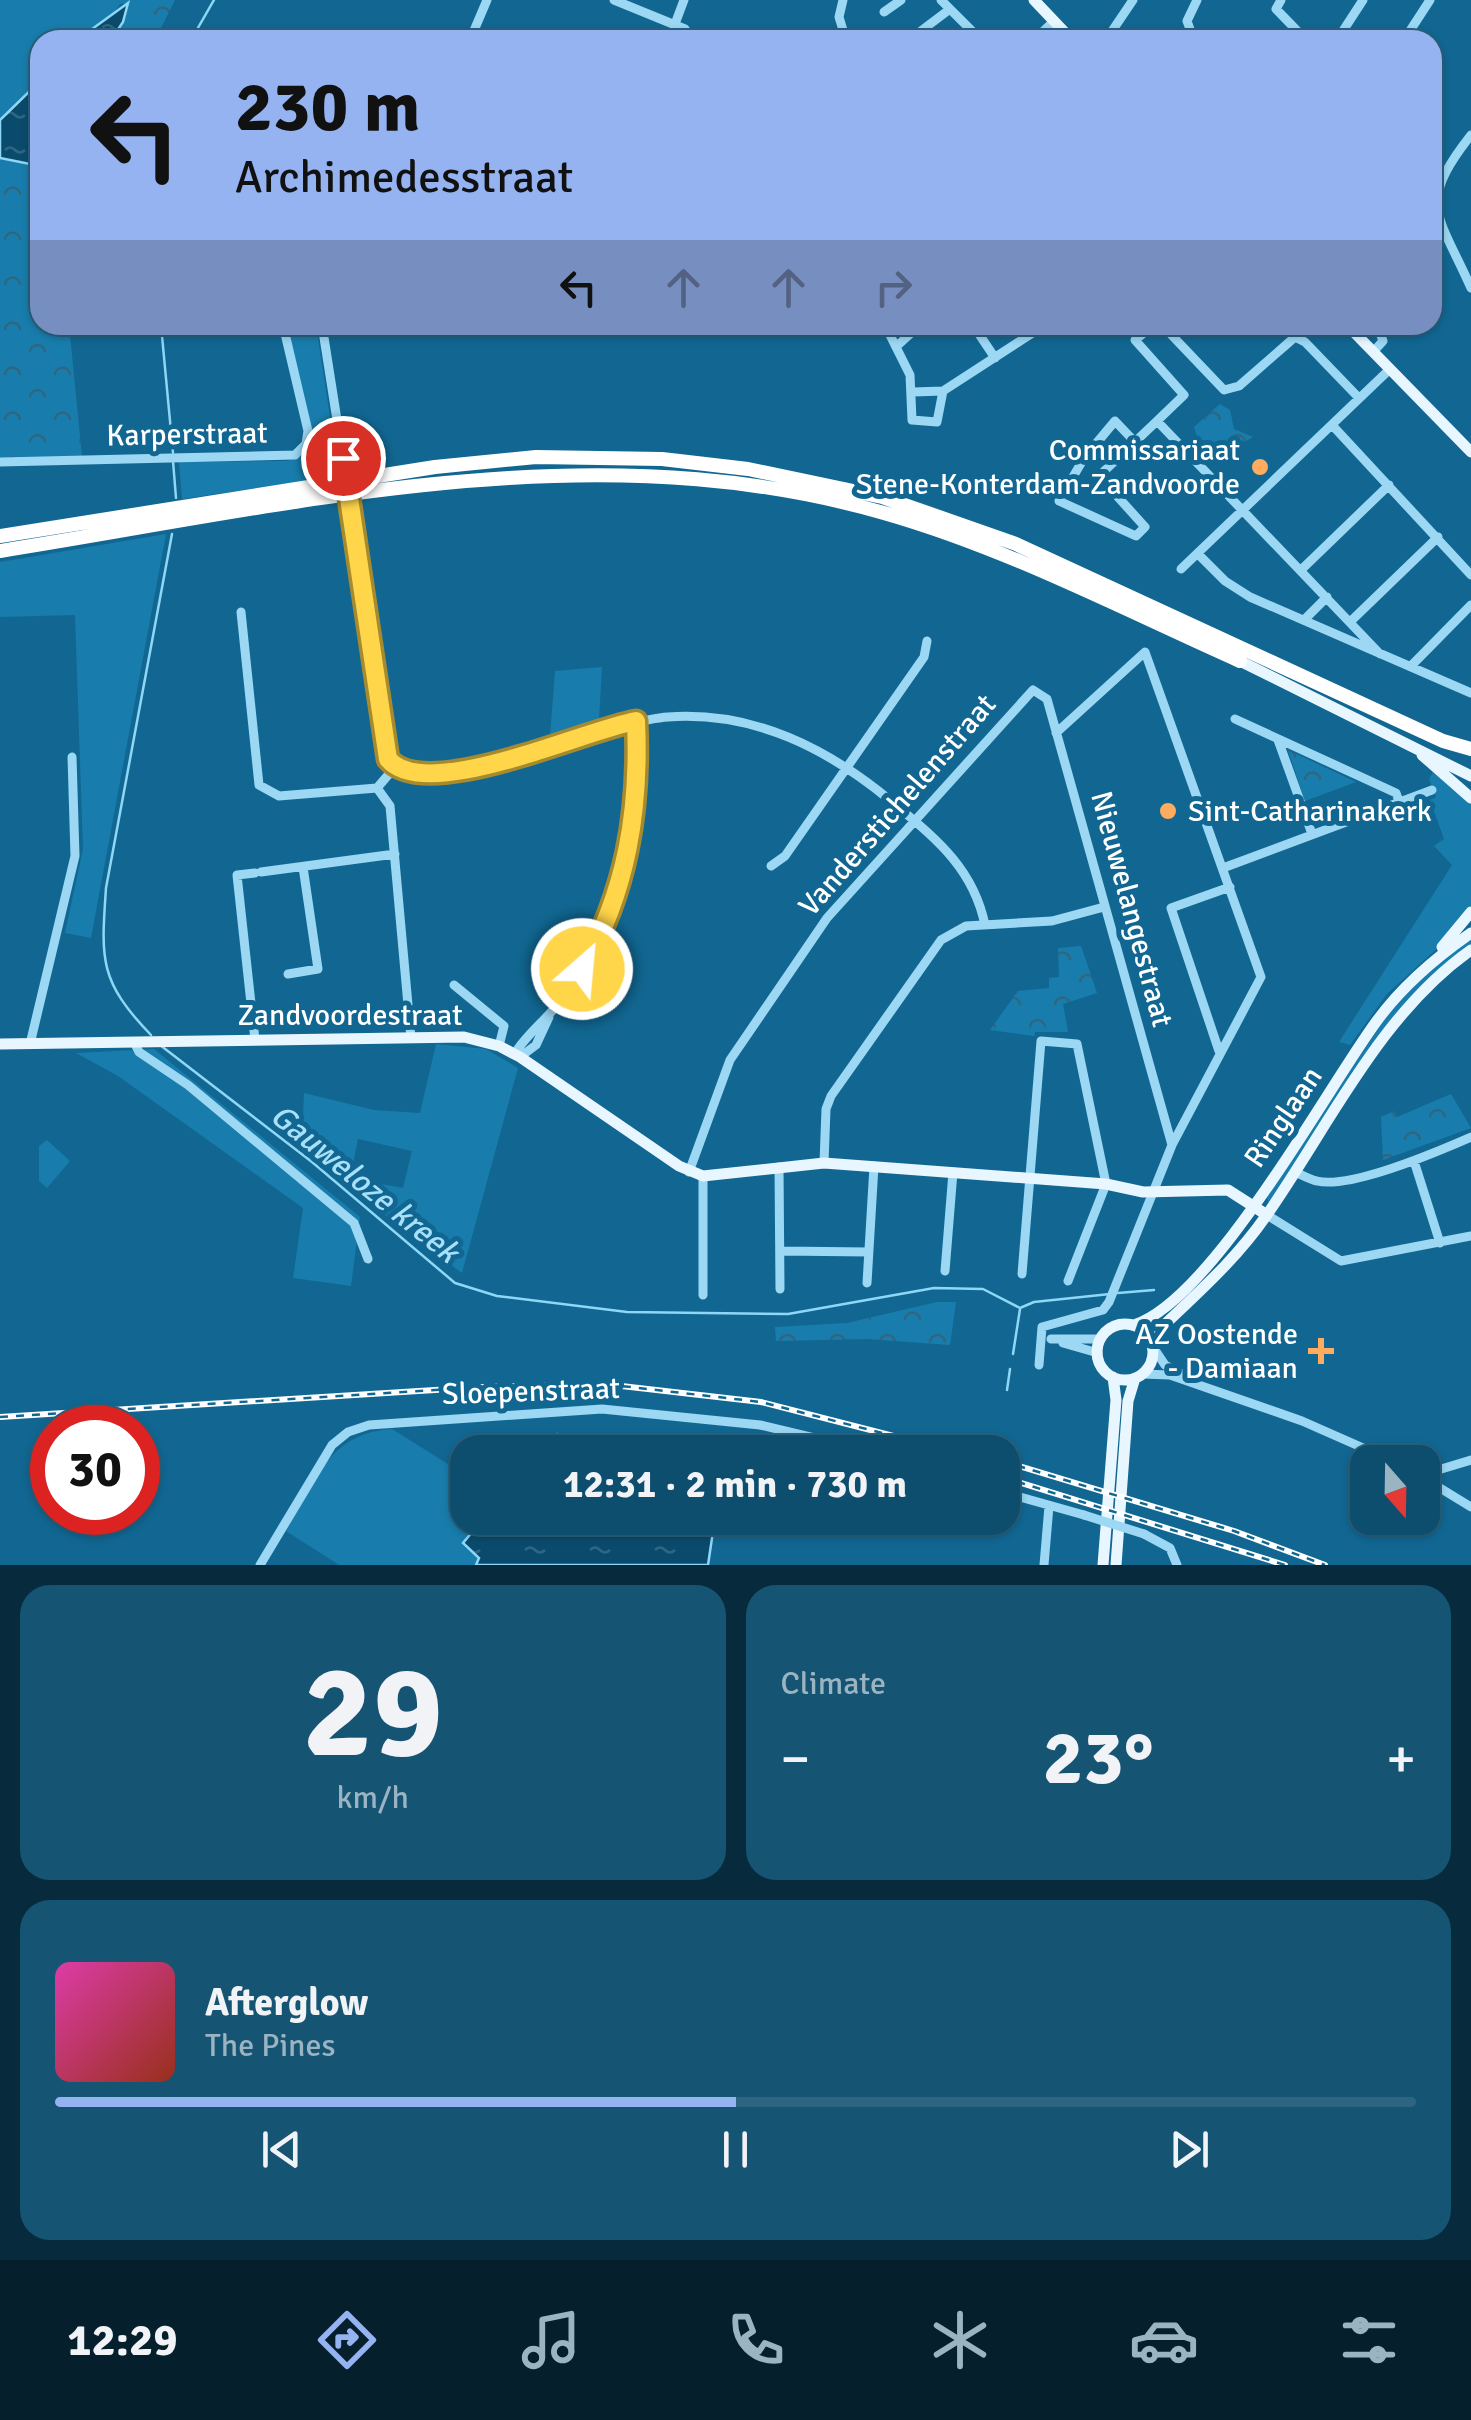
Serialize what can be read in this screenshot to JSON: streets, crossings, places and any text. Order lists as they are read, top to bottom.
{
  "streets": {
    "main road": ["Zandvoordestraat", "Ringlaan"],
    "street": [
      "Karperstraat",
      "Vanderstichelenstraat",
      "Nieuwelangestraat",
      "Sloepenstraat"
    ]
  },
  "crossings": [
    ["Vanderstichelenstraat", "Nieuwelangestraat"],
    ["Vanderstichelenstraat", "Zandvoordestraat"],
    ["Zandvoordestraat", "Ringlaan"]
  ],
  "water": ["Gauweloze kreek"],
  "places": {
    "other": ["Commissariaat Stene-Konterdam-Zandvoorde", "Sint-Catharinakerk"],
    "health": ["AZ Oostende - Damiaan"]
  },
  "north": "bottom",
  "page": {
    "turn": ["230 m", "Archimedesstraat"],
    "limit": "30",
    "trip": "12:31 · 2 min · 730 m",
    "tile": [
      ["29", "km/h"],
      "Climate"
    ],
    "heat": ["−", "23°", "+"],
    "song": ["Afterglow", "The Pines"],
    "tabs": "12:29"
  }
}
